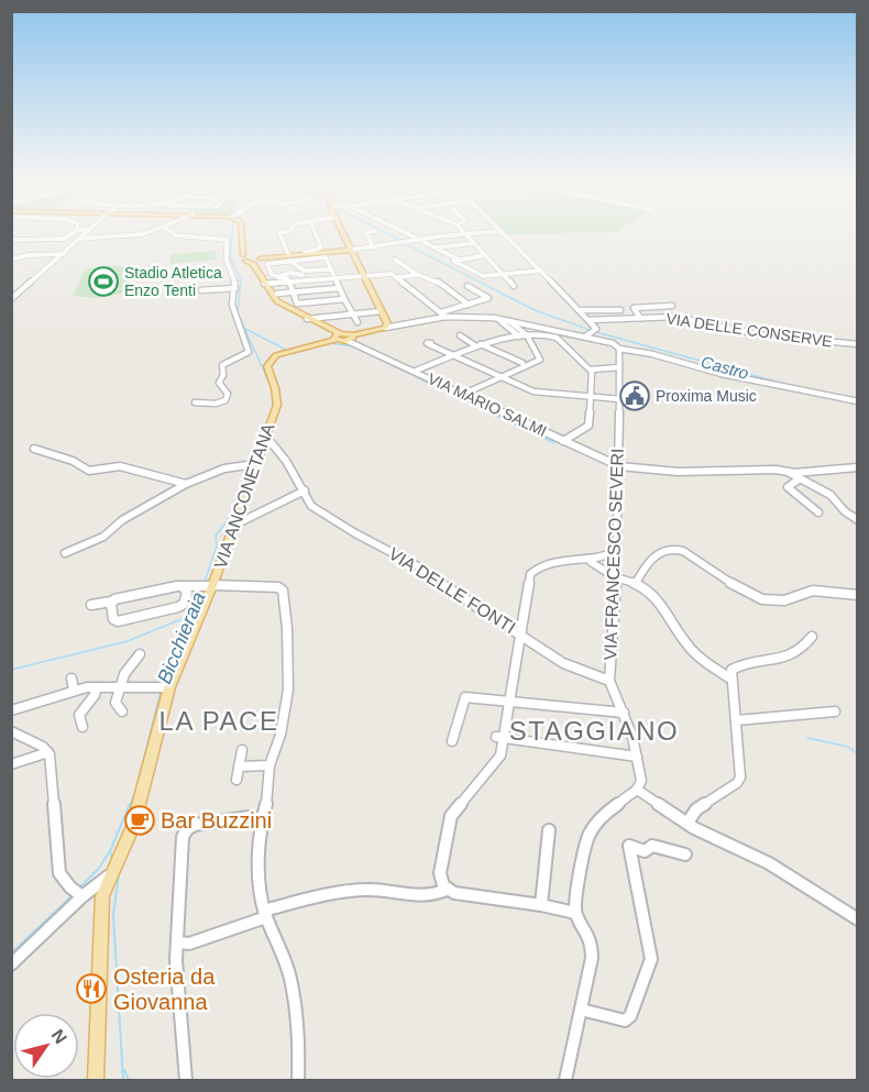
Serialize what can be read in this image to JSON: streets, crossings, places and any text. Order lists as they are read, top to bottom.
{
  "streets": {
    "main road": ["VIA ANCONETANA"],
    "street": [
      "VIA DELLE CONSERVE",
      "VIA MARIO SALMI",
      "VIA FRANCESCO SEVERI",
      "VIA DELLE FONTI"
    ]
  },
  "crossings": [
    ["VIA MARIO SALMI", "VIA ANCONETANA"],
    ["VIA MARIO SALMI", "VIA FRANCESCO SEVERI"],
    ["VIA ANCONETANA", "VIA DELLE FONTI"],
    ["VIA FRANCESCO SEVERI", "VIA DELLE FONTI"]
  ],
  "districts": ["LA PACE", "STAGGIANO"],
  "water": ["Castro", "Bicchieraia"],
  "places": {
    "sports": ["Stadio Atletica Enzo Tenti"],
    "public building": ["Proxima Music"],
    "cafe": ["Bar Buzzini"],
    "restaurant": ["Osteria da Giovanna"]
  },
  "north": "top right"
}
